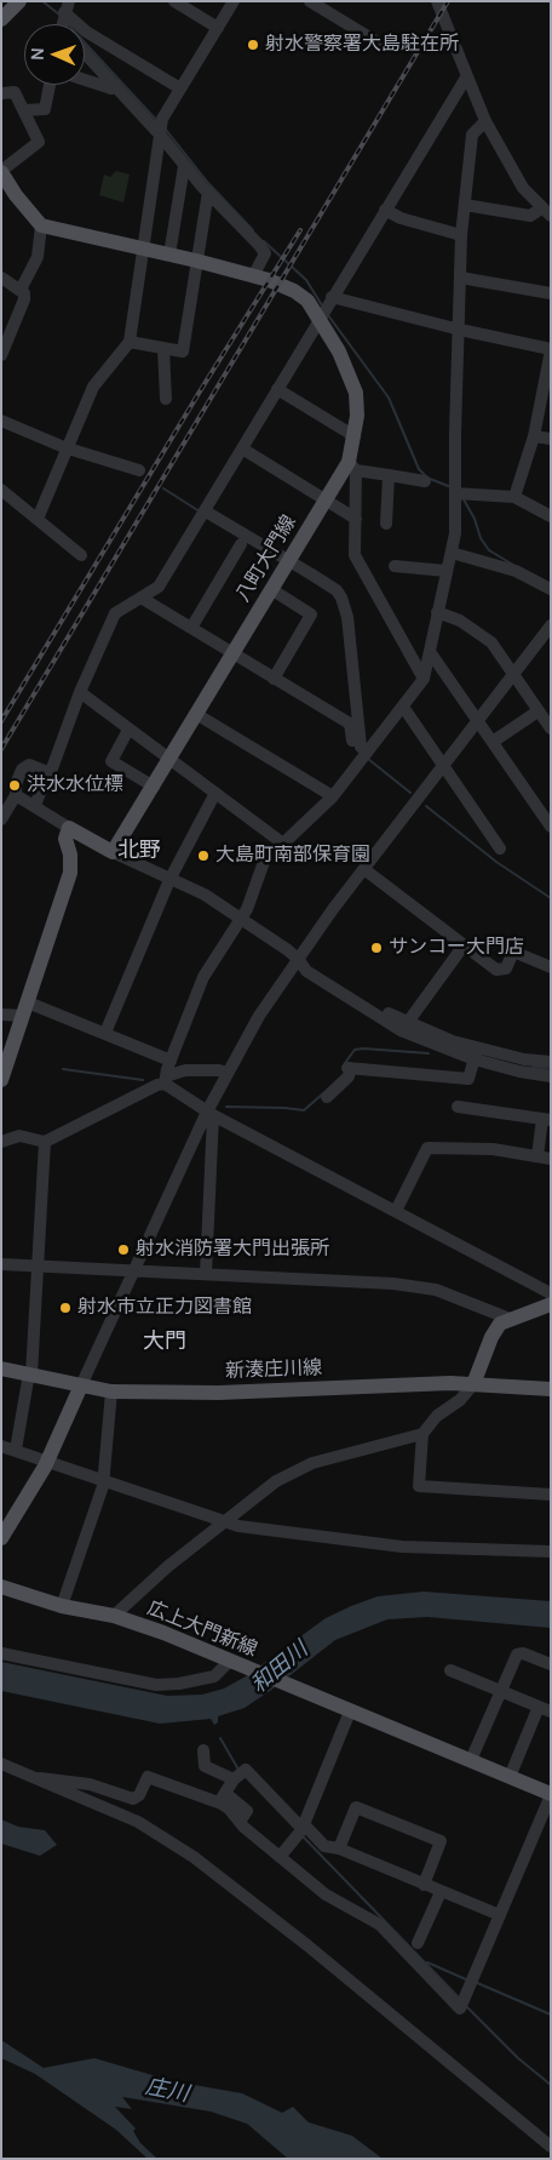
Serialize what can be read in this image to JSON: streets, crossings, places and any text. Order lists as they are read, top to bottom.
{
  "streets": {
    "main road": ["八町大門線", "新湊庄川線", "広上大門新線"]
  },
  "districts": ["北野", "大門"],
  "water": ["和田川", "庄川"],
  "places": [
    "射水警察署大島駐在所",
    "洪水水位標",
    "大島町南部保育園",
    "サンコー大門店",
    "射水消防署大門出張所",
    "射水市立正力図書館"
  ],
  "north": "left"
}
